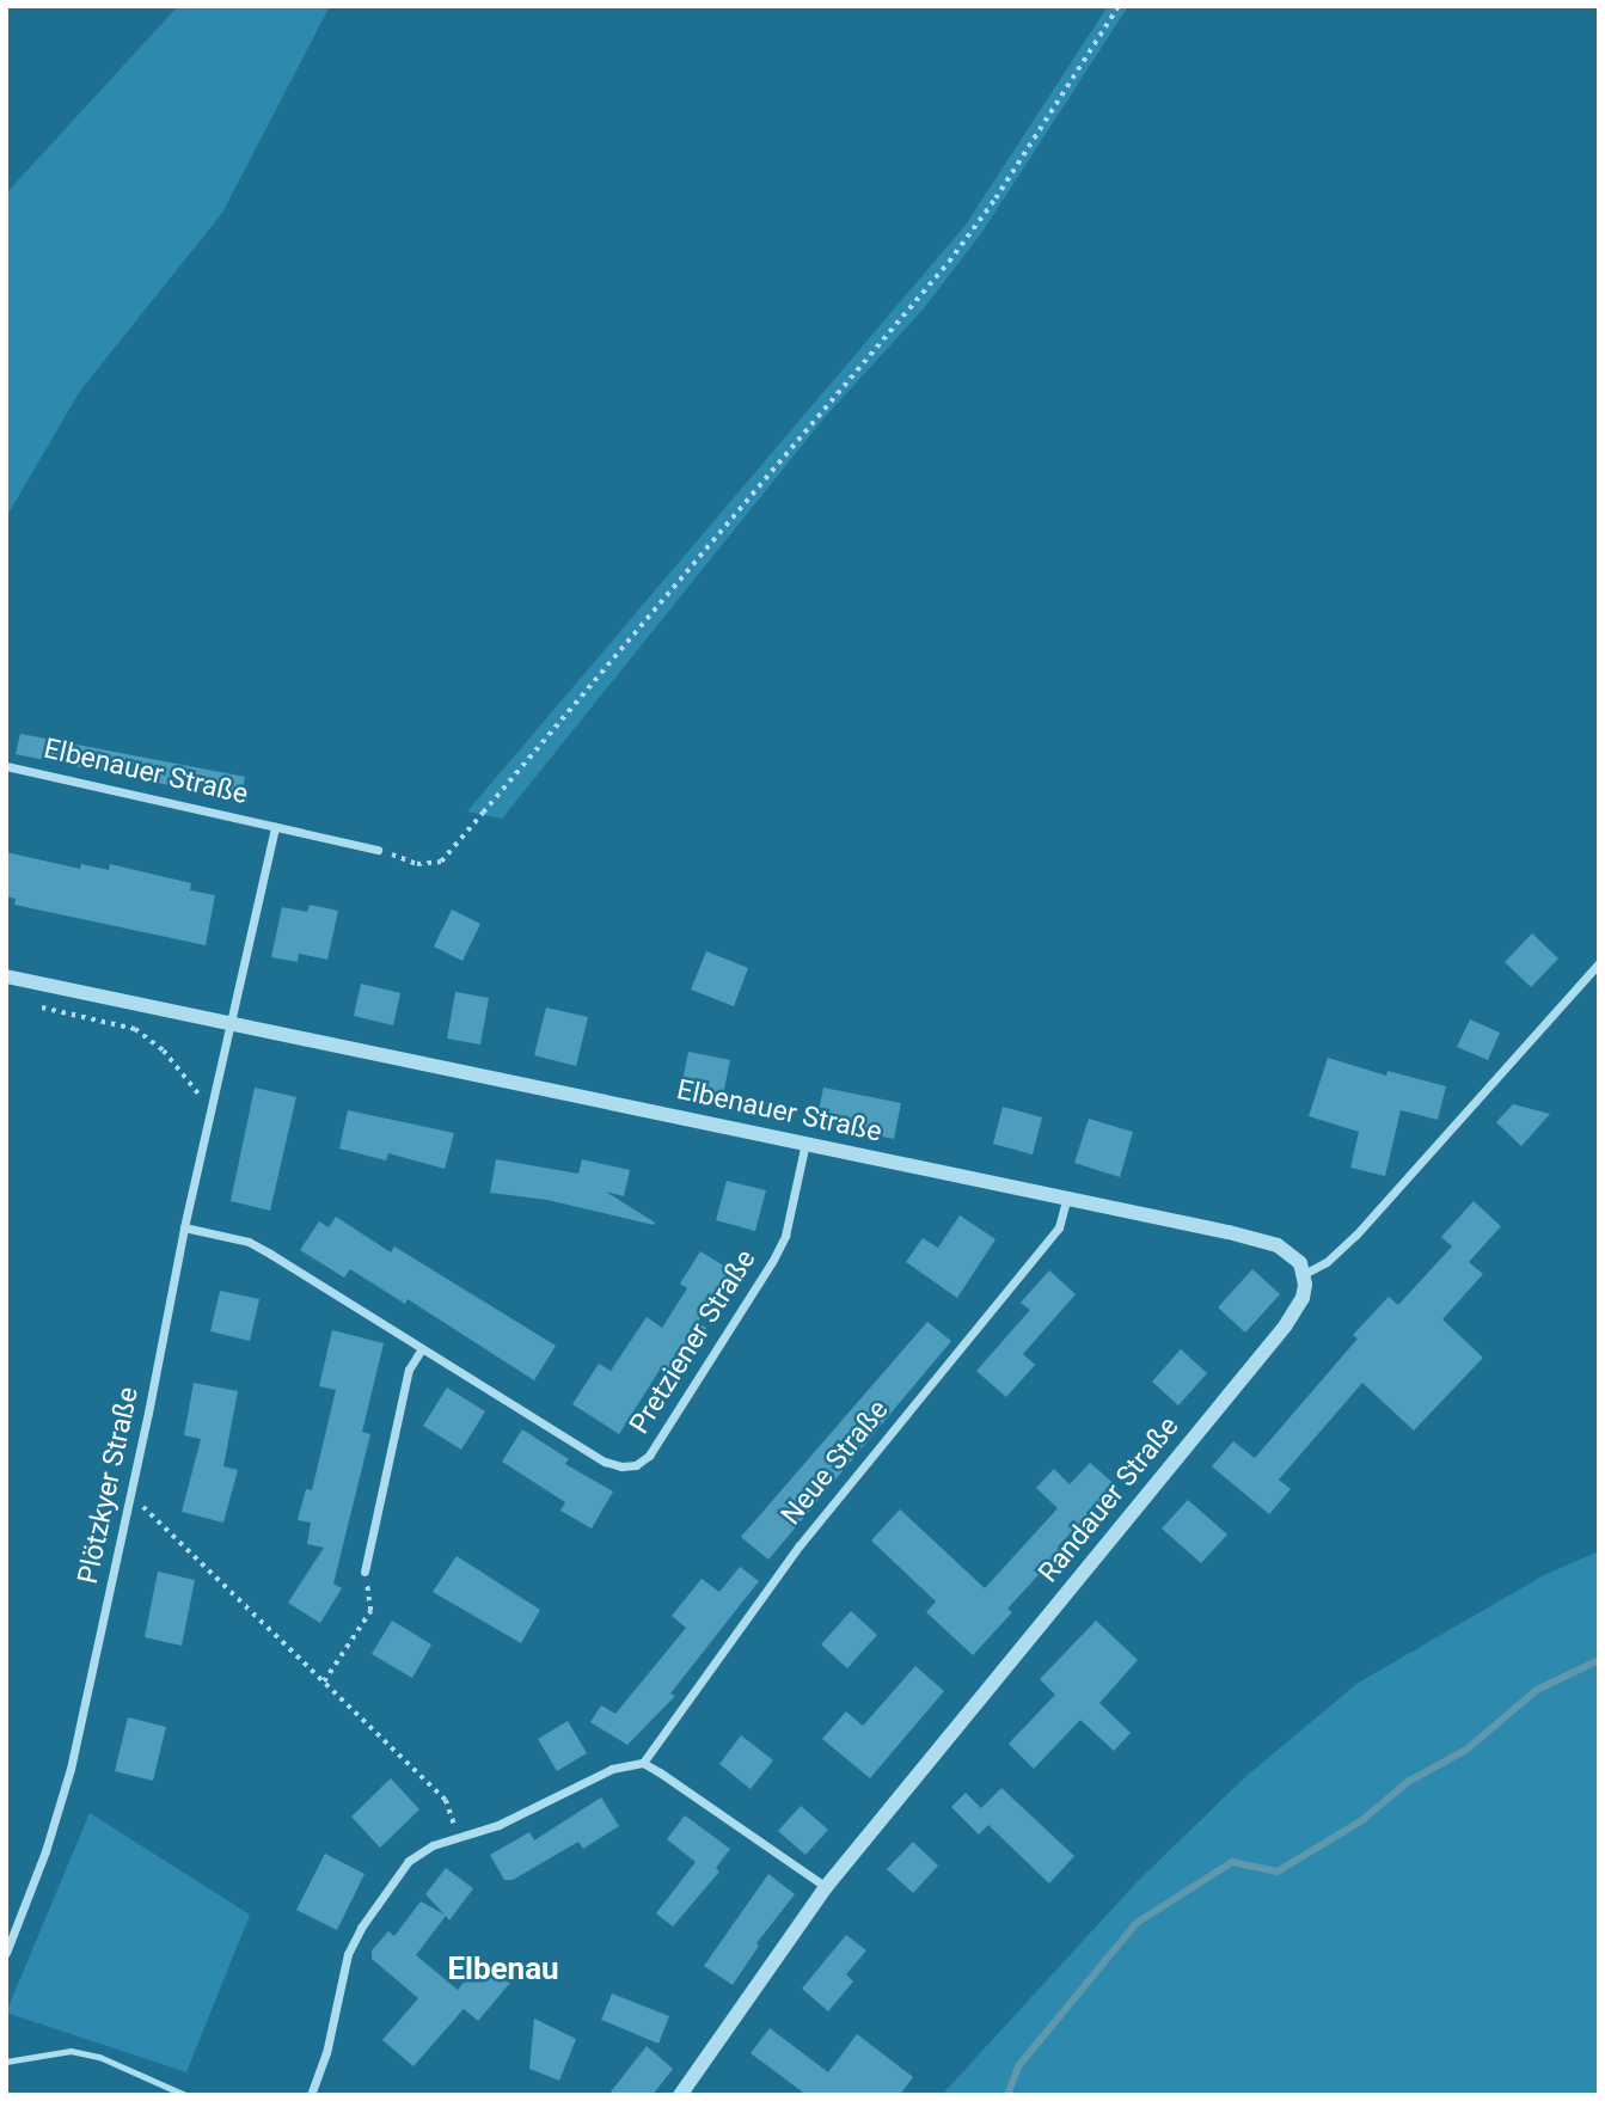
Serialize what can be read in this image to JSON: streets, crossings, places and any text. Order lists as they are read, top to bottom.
{
  "streets": {
    "street": [
      "Elbenauer Straße",
      "Pretziener Straße",
      "Neue Straße",
      "Plötzkyer Straße",
      "Randauer Straße"
    ]
  },
  "crossings": [
    ["Elbenauer Straße", "Pretziener Straße"],
    ["Elbenauer Straße", "Neue Straße"],
    ["Elbenauer Straße", "Plötzkyer Straße"],
    ["Elbenauer Straße", "Randauer Straße"],
    ["Pretziener Straße", "Plötzkyer Straße"]
  ],
  "districts": ["Elbenau"]
}
